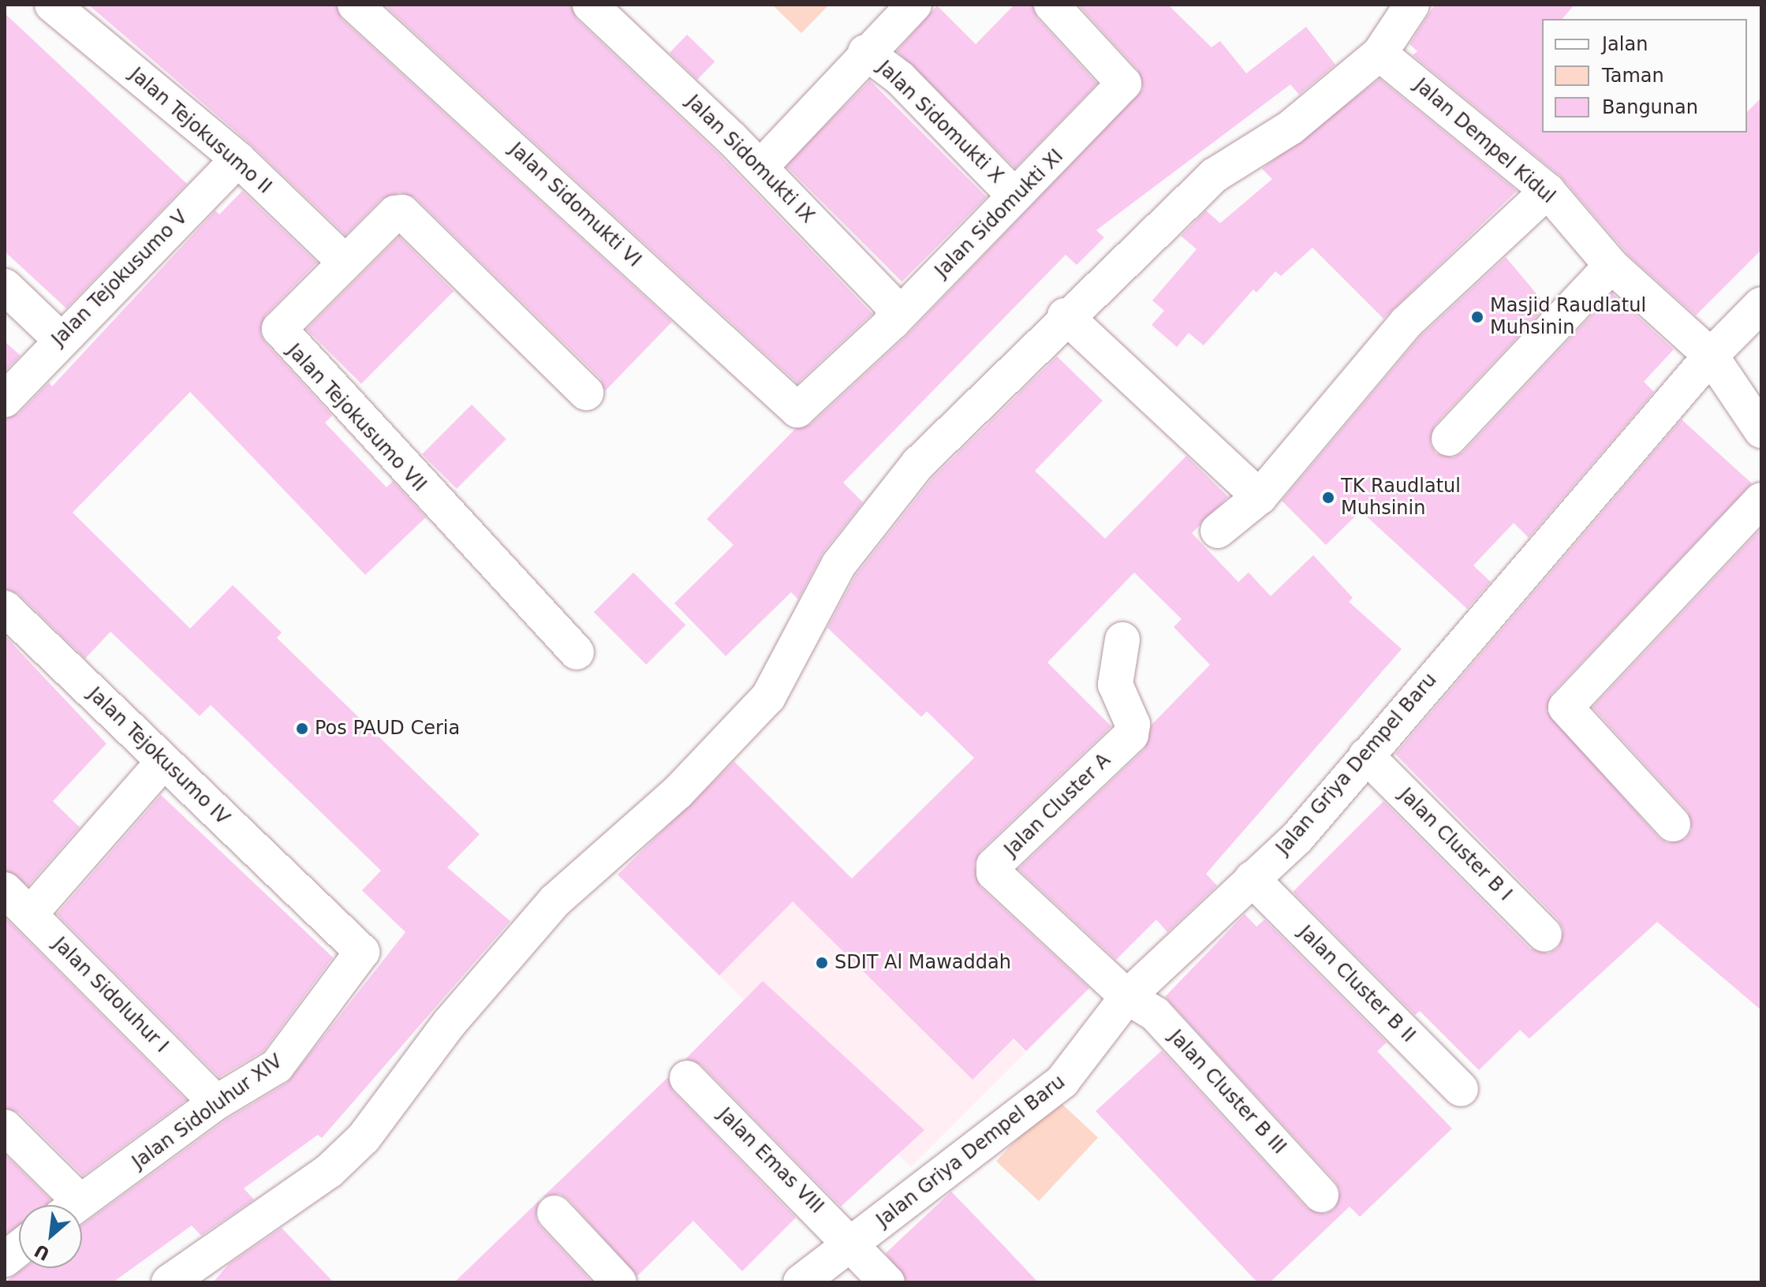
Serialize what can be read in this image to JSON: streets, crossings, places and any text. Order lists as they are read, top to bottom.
{
  "streets": {
    "street": [
      "Jalan Sidomukti X",
      "Jalan Tejokusumo II",
      "Jalan Dempel Kidul",
      "Jalan Sidomukti IX",
      "Jalan Sidomukti VI",
      "Jalan Sidomukti XI",
      "Jalan Tejokusumo V",
      "Jalan Tejokusumo VII",
      "Jalan Tejokusumo IV",
      "Jalan Griya Dempel Baru",
      "Jalan Cluster A",
      "Jalan Cluster B I",
      "Jalan Cluster B II",
      "Jalan Sidoluhur I",
      "Jalan Cluster B III",
      "Jalan Sidoluhur XIV",
      "Jalan Emas VIII"
    ]
  },
  "crossings": [
    ["Jalan Sidomukti X", "Jalan Sidomukti XI"],
    ["Jalan Tejokusumo II", "Jalan Tejokusumo V"],
    ["Jalan Tejokusumo II", "Jalan Tejokusumo VII"],
    ["Jalan Dempel Kidul", "Jalan Griya Dempel Baru"],
    ["Jalan Sidomukti IX", "Jalan Sidomukti XI"],
    ["Jalan Sidomukti VI", "Jalan Sidomukti XI"],
    ["Jalan Tejokusumo IV", "Jalan Sidoluhur XIV"],
    ["Jalan Griya Dempel Baru", "Jalan Cluster A"],
    ["Jalan Griya Dempel Baru", "Jalan Cluster B I"],
    ["Jalan Griya Dempel Baru", "Jalan Cluster B II"],
    ["Jalan Griya Dempel Baru", "Jalan Cluster B III"],
    ["Jalan Griya Dempel Baru", "Jalan Emas VIII"],
    ["Jalan Cluster A", "Jalan Cluster B III"],
    ["Jalan Sidoluhur I", "Jalan Sidoluhur XIV"]
  ],
  "places": [
    "Masjid Raudlatul Muhsinin",
    "TK Raudlatul Muhsinin",
    "Pos PAUD Ceria",
    "SDIT Al Mawaddah"
  ],
  "legend": ["Jalan", "Taman", "Bangunan"],
  "north": "bottom left"
}
